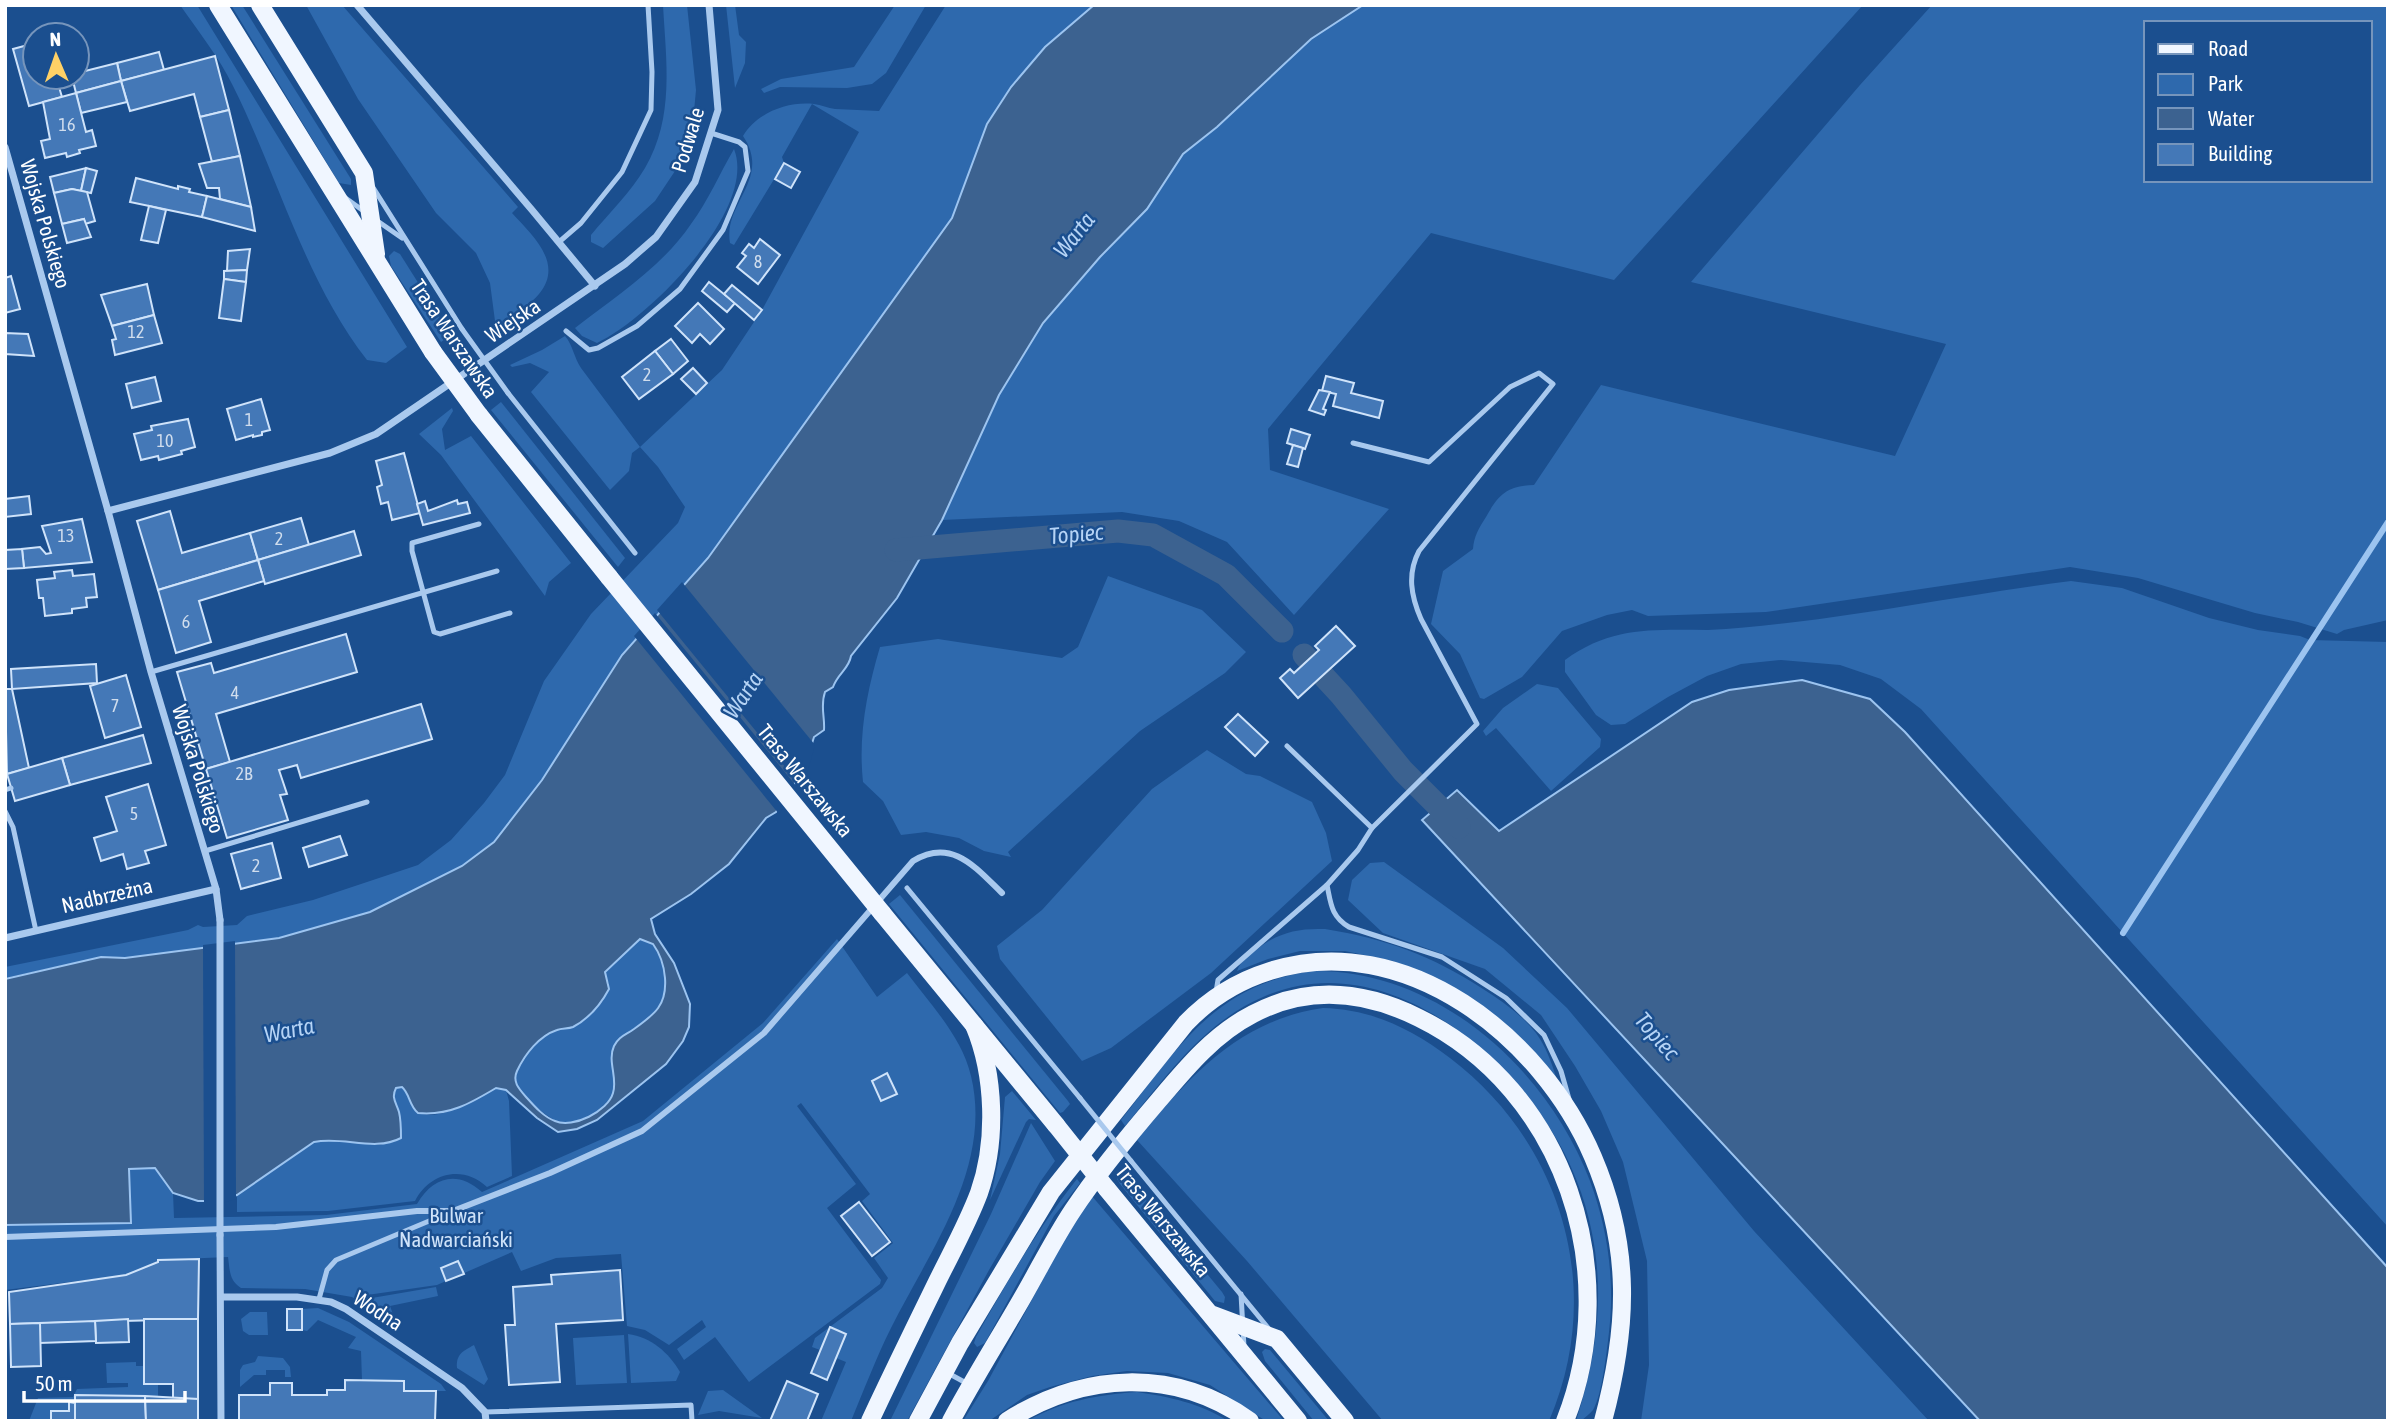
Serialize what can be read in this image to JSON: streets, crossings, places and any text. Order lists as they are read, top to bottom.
{
  "streets": {
    "main road": ["Trasa Warszawska"],
    "street": [
      "Podwale",
      "Wojska Polskiego",
      "Wiejska",
      "Nadbrzeżna",
      "Wodna"
    ]
  },
  "crossings": [
    ["Podwale", "Wiejska"],
    ["Wojska Polskiego", "Wiejska"],
    ["Wojska Polskiego", "Nadbrzeżna"],
    ["Wojska Polskiego", "Wodna"]
  ],
  "water": ["Warta", "Topiec"],
  "parks": ["Bulwar Nadwarciański"],
  "house_numbers": [
    "16",
    "8",
    "12",
    "2",
    "1",
    "10",
    "13",
    "2",
    "6",
    "4",
    "7",
    "2B",
    "5",
    "2"
  ],
  "legend": [
    "Road",
    "Park",
    "Water",
    "Building"
  ],
  "scale_bar": "50 m",
  "north": "top"
}
